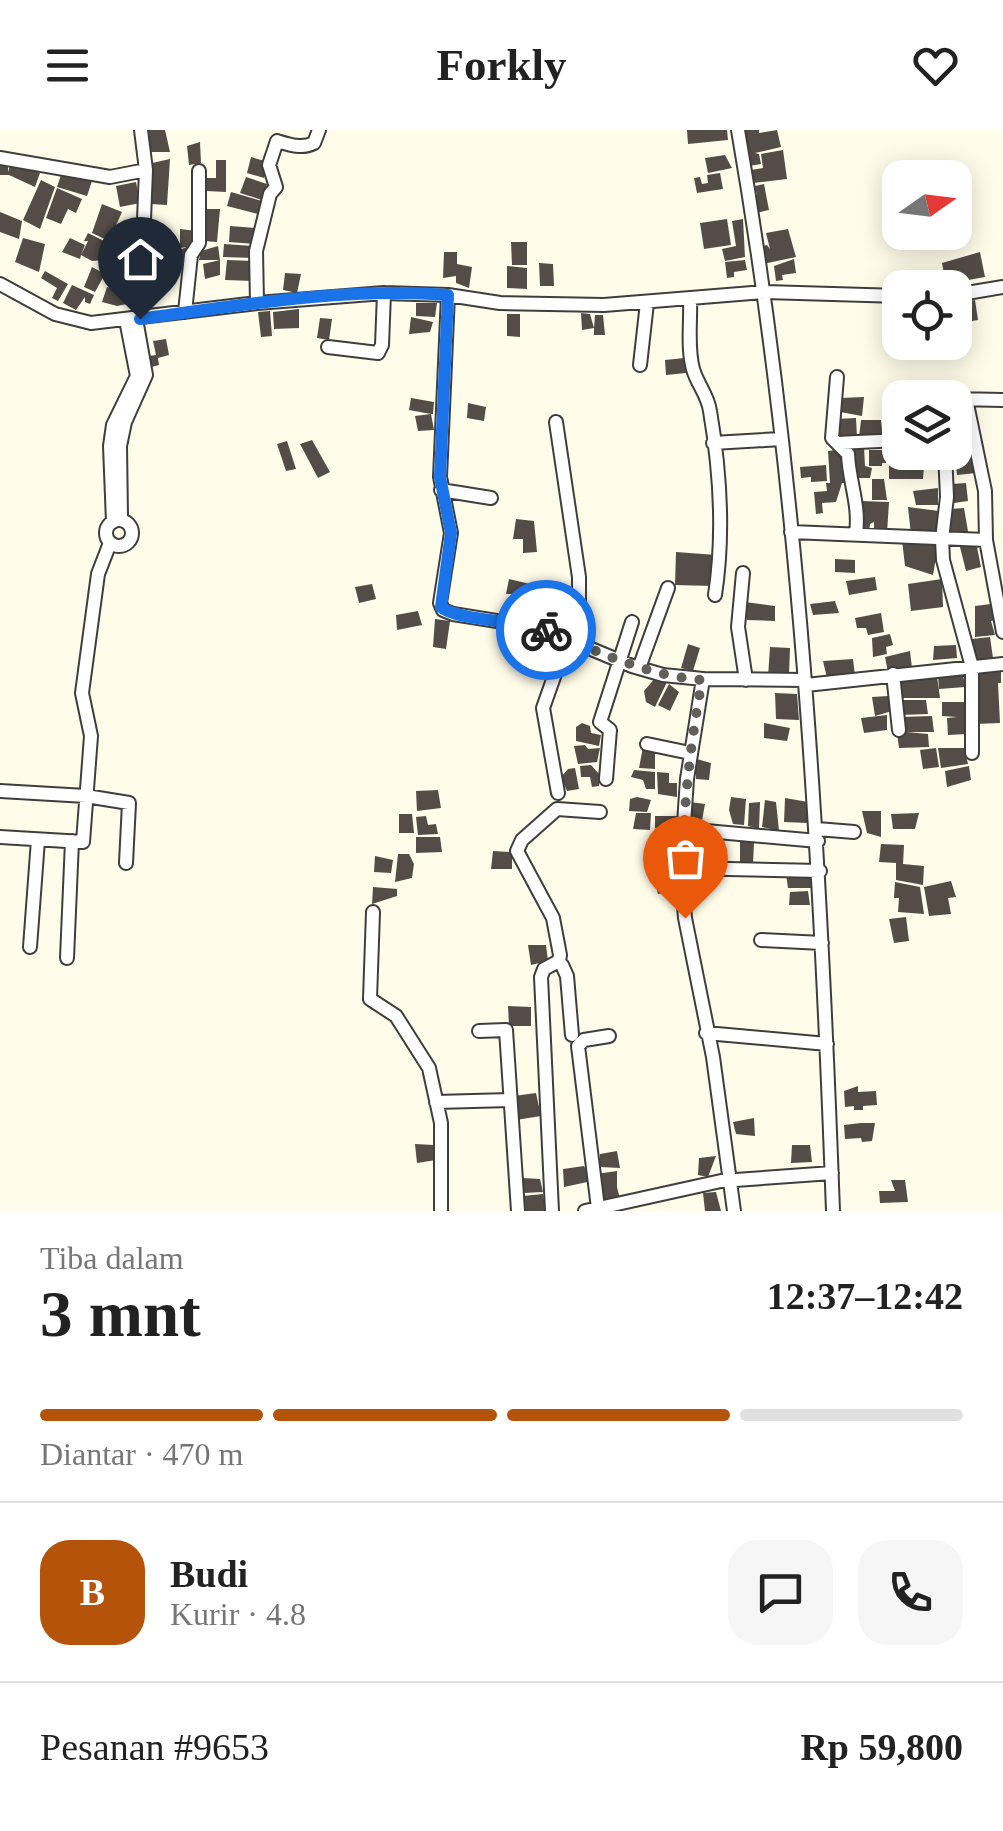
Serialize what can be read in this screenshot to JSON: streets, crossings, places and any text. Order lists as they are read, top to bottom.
{
  "north": "right",
  "page": {
    "header": "Forkly",
    "heading": ["3 mnt", "Tiba dalam", "12:37–12:42"],
    "panel": [
      "Budi",
      "Kurir · 4.8",
      "Pesanan #9653",
      "Rp 59,800"
    ],
    "bar": "Diantar · 470 m",
    "round": "B"
  }
}
